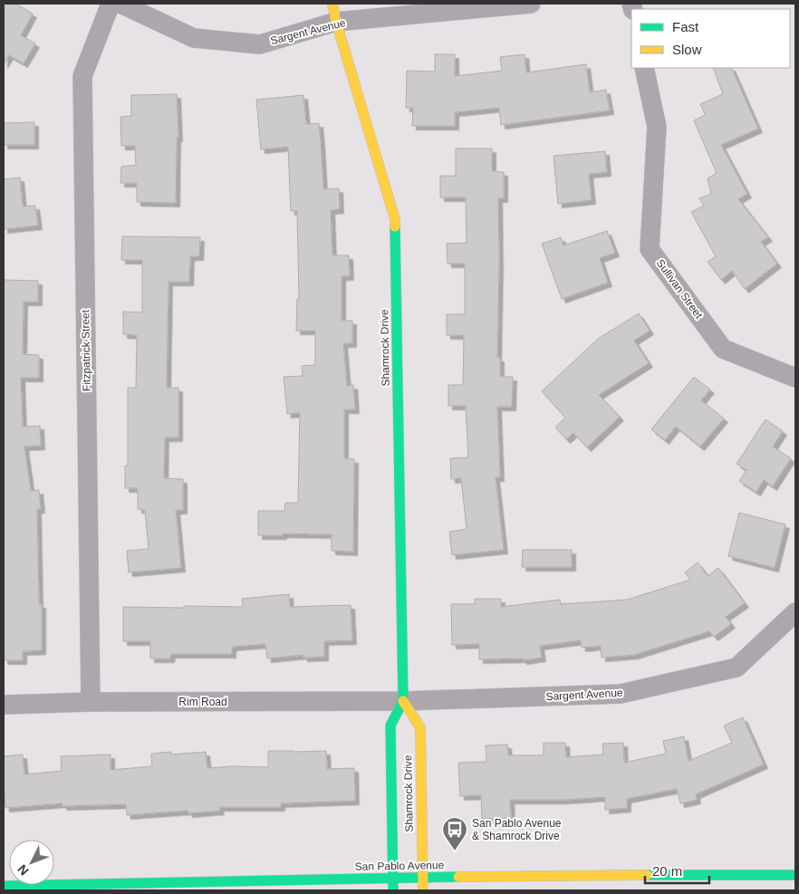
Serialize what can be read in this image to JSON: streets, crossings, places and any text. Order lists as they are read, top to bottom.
{
  "streets": {
    "street": [
      "Sargent Avenue",
      "Sullivan Street",
      "Shamrock Drive",
      "Fitzpatrick Street",
      "Rim Road",
      "San Pablo Avenue"
    ]
  },
  "crossings": [
    ["Sargent Avenue", "Shamrock Drive"],
    ["Sargent Avenue", "Rim Road"],
    ["Shamrock Drive", "Rim Road"],
    ["Shamrock Drive", "San Pablo Avenue"],
    ["Fitzpatrick Street", "Rim Road"]
  ],
  "places": {
    "bus stop": ["San Pablo Avenue & Shamrock Drive"]
  },
  "legend": ["Fast", "Slow"],
  "scale_bar": "20 m",
  "north": "bottom left"
}
